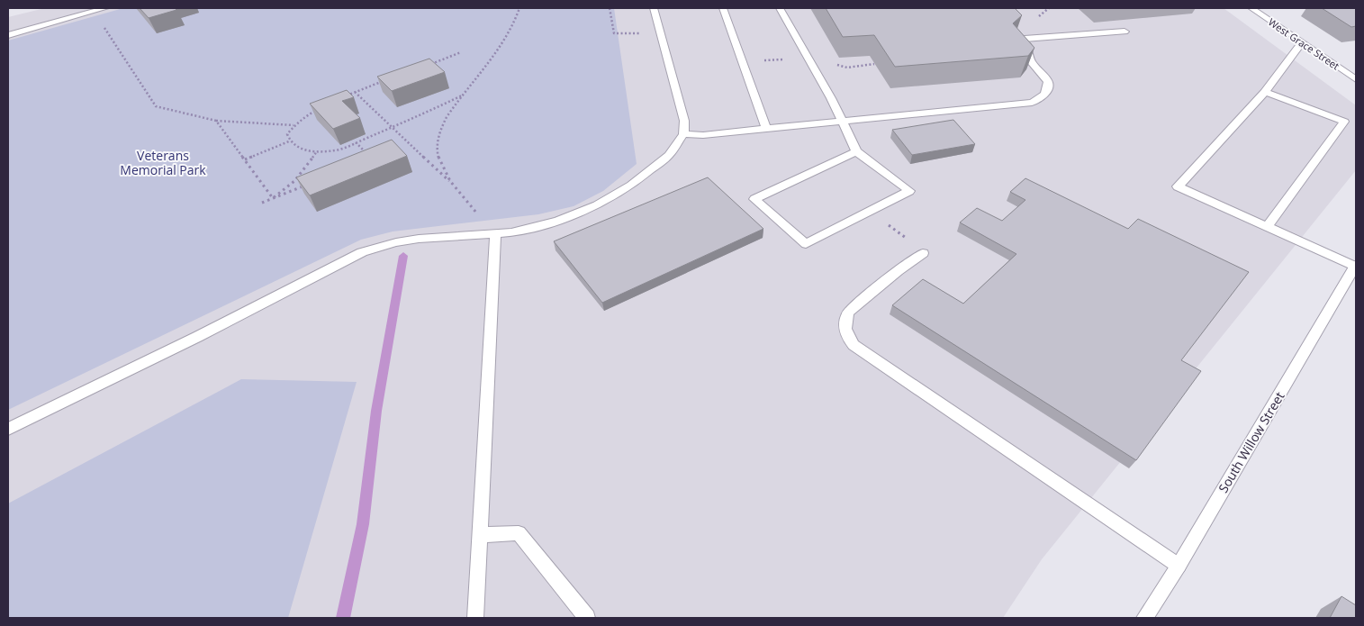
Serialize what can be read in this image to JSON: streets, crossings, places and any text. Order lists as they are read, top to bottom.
{
  "streets": {
    "street": ["West Grace Street", "South Willow Street"]
  },
  "parks": ["Veterans Memorial Park"]
}
